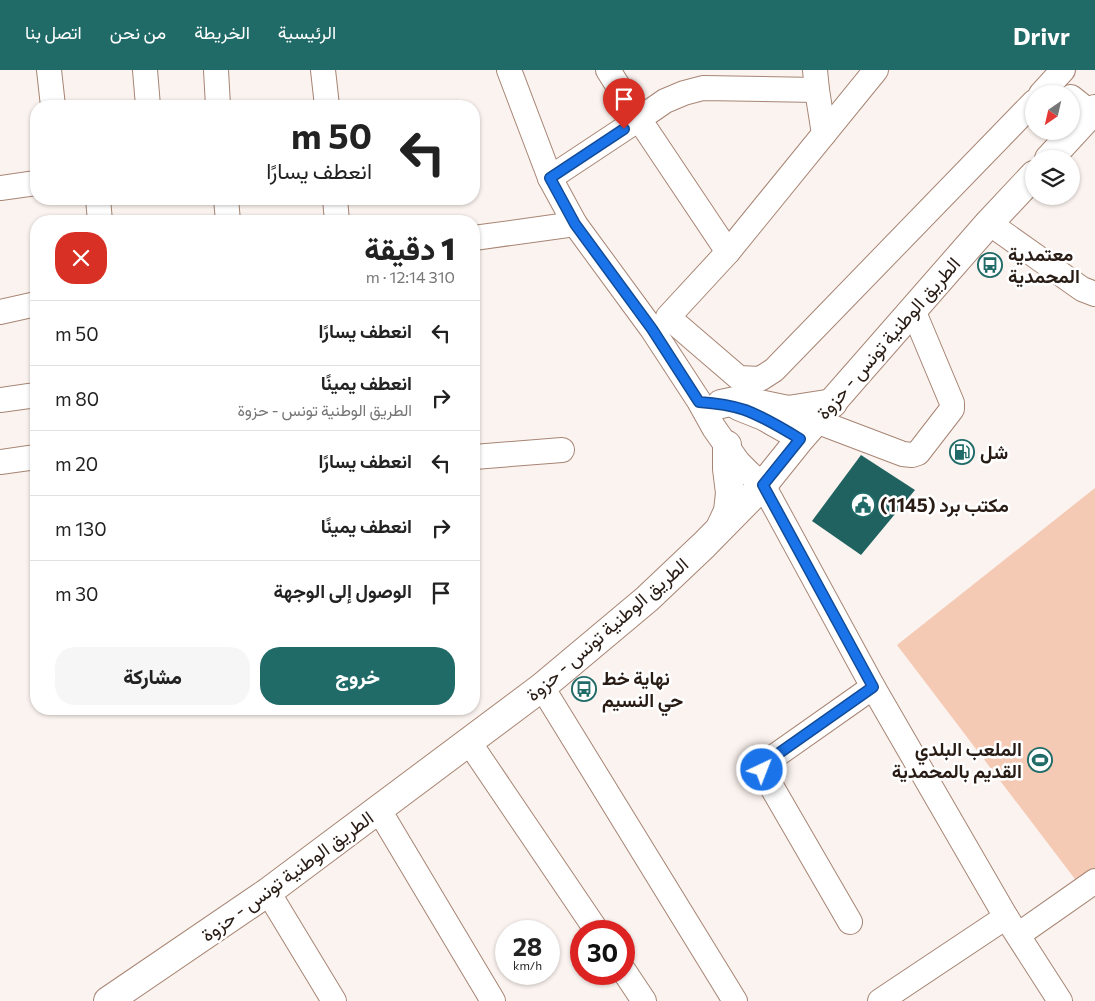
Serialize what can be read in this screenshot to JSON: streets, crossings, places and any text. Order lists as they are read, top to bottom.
{
  "streets": {
    "main road": ["الطريق الوطنية تونس - حزوة"]
  },
  "places": {
    "bus stop": ["معتمدية المحمدية", "نهاية خط حي النسيم"],
    "fuel station": ["شل"],
    "public building": ["مكتب برد (1145)"],
    "sports": ["الملعب البلدي القديم بالمحمدية"]
  },
  "north": "bottom left",
  "page": {
    "header": "Drivr",
    "nav": [
      "الرئيسية",
      "الخريطة",
      "من نحن",
      "اتصل بنا"
    ],
    "turn": ["50 m", "انعطف يسارًا"],
    "heading": ["1 دقيقة", "310 m · 12:14"],
    "list": [
      {
        "name": "انعطف يسارًا",
        "value": "50 m"
      },
      {
        "name": "انعطف يمينًا",
        "note": "الطريق الوطنية تونس - حزوة",
        "value": "80 m"
      },
      {
        "name": "انعطف يسارًا",
        "value": "20 m"
      },
      {
        "name": "انعطف يمينًا",
        "value": "130 m"
      },
      {
        "name": "الوصول إلى الوجهة",
        "value": "30 m"
      }
    ],
    "buttons": ["خروج", "مشاركة"],
    "speed": "28 km/h",
    "limit": "30"
  }
}
